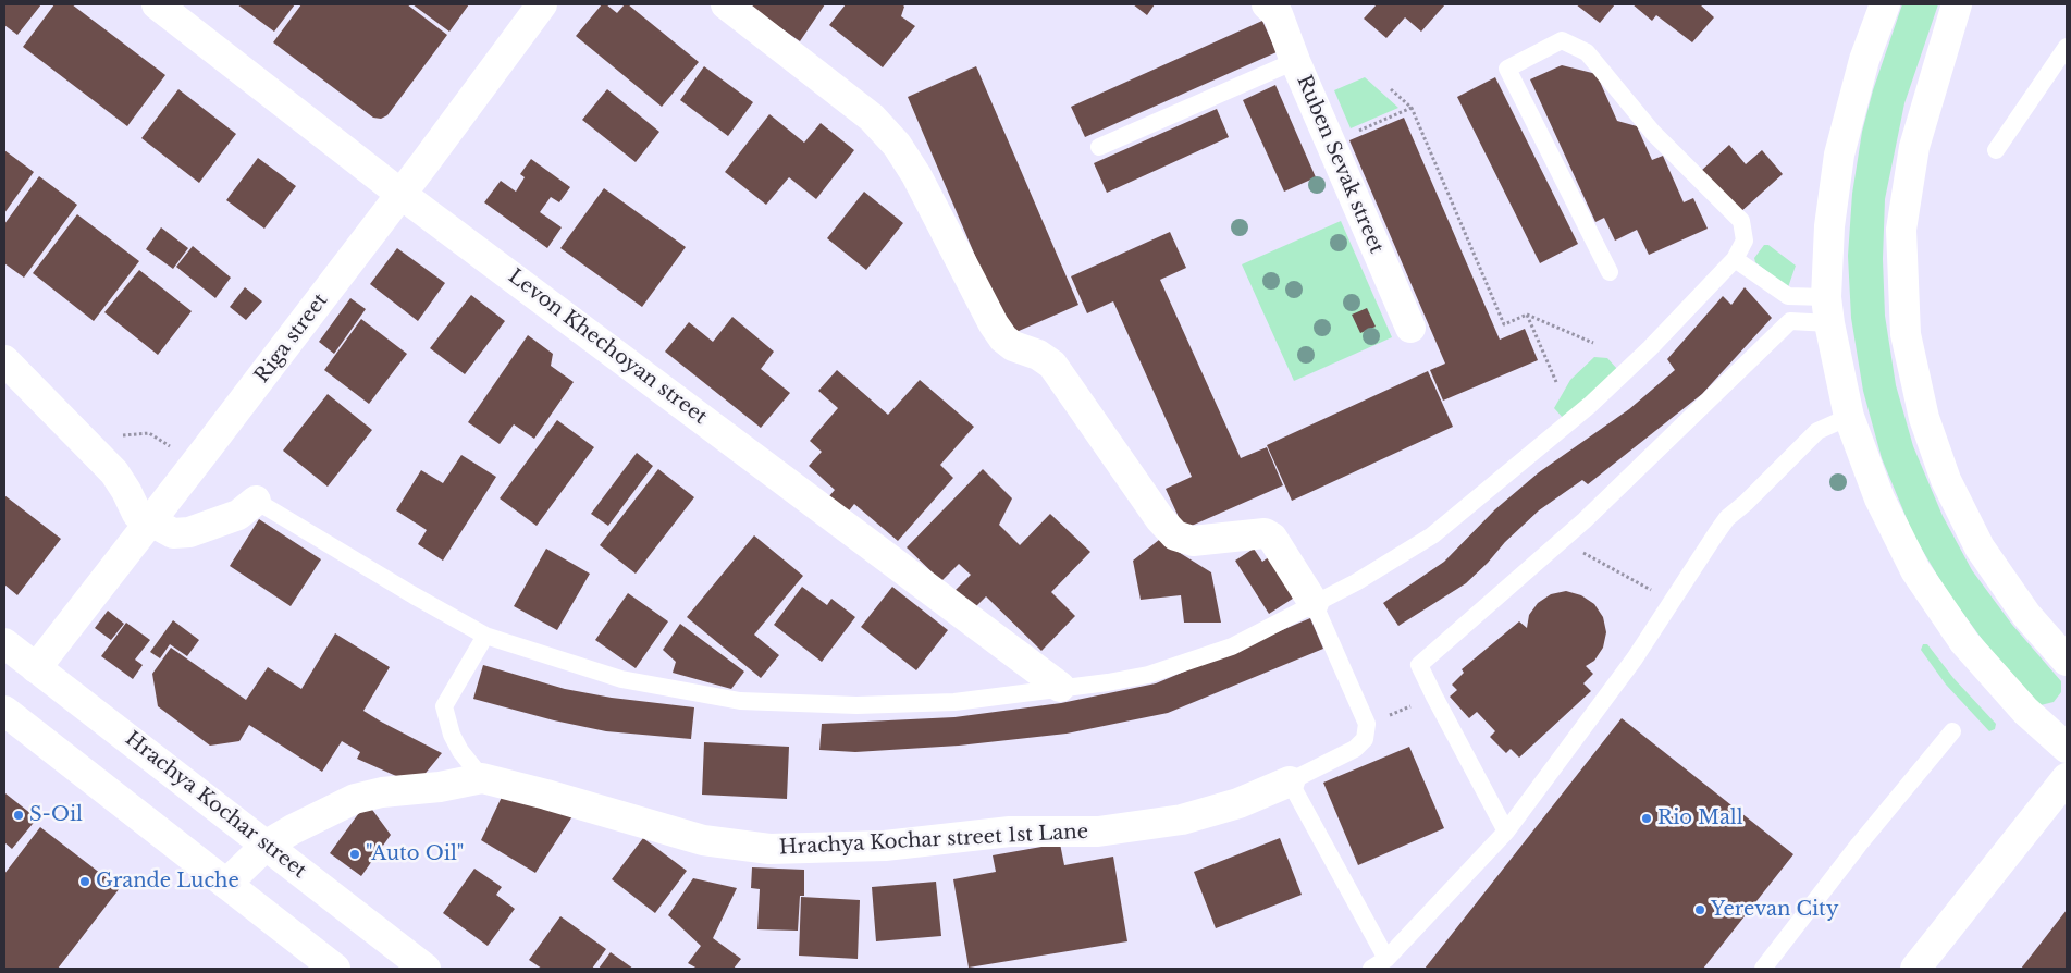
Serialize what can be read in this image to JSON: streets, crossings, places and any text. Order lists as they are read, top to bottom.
{
  "streets": {
    "street": [
      "Ruben Sevak street",
      "Riga street",
      "Levon Khechoyan street",
      "Hrachya Kochar street",
      "Hrachya Kochar street 1st Lane"
    ]
  },
  "crossings": [
    ["Riga street", "Levon Khechoyan street"],
    ["Riga street", "Hrachya Kochar street"],
    ["Hrachya Kochar street", "Hrachya Kochar street 1st Lane"]
  ],
  "places": [
    "S-Oil",
    "Rio Mall",
    "\"Auto Oil\"",
    "Grande Luche",
    "Yerevan City"
  ]
}
